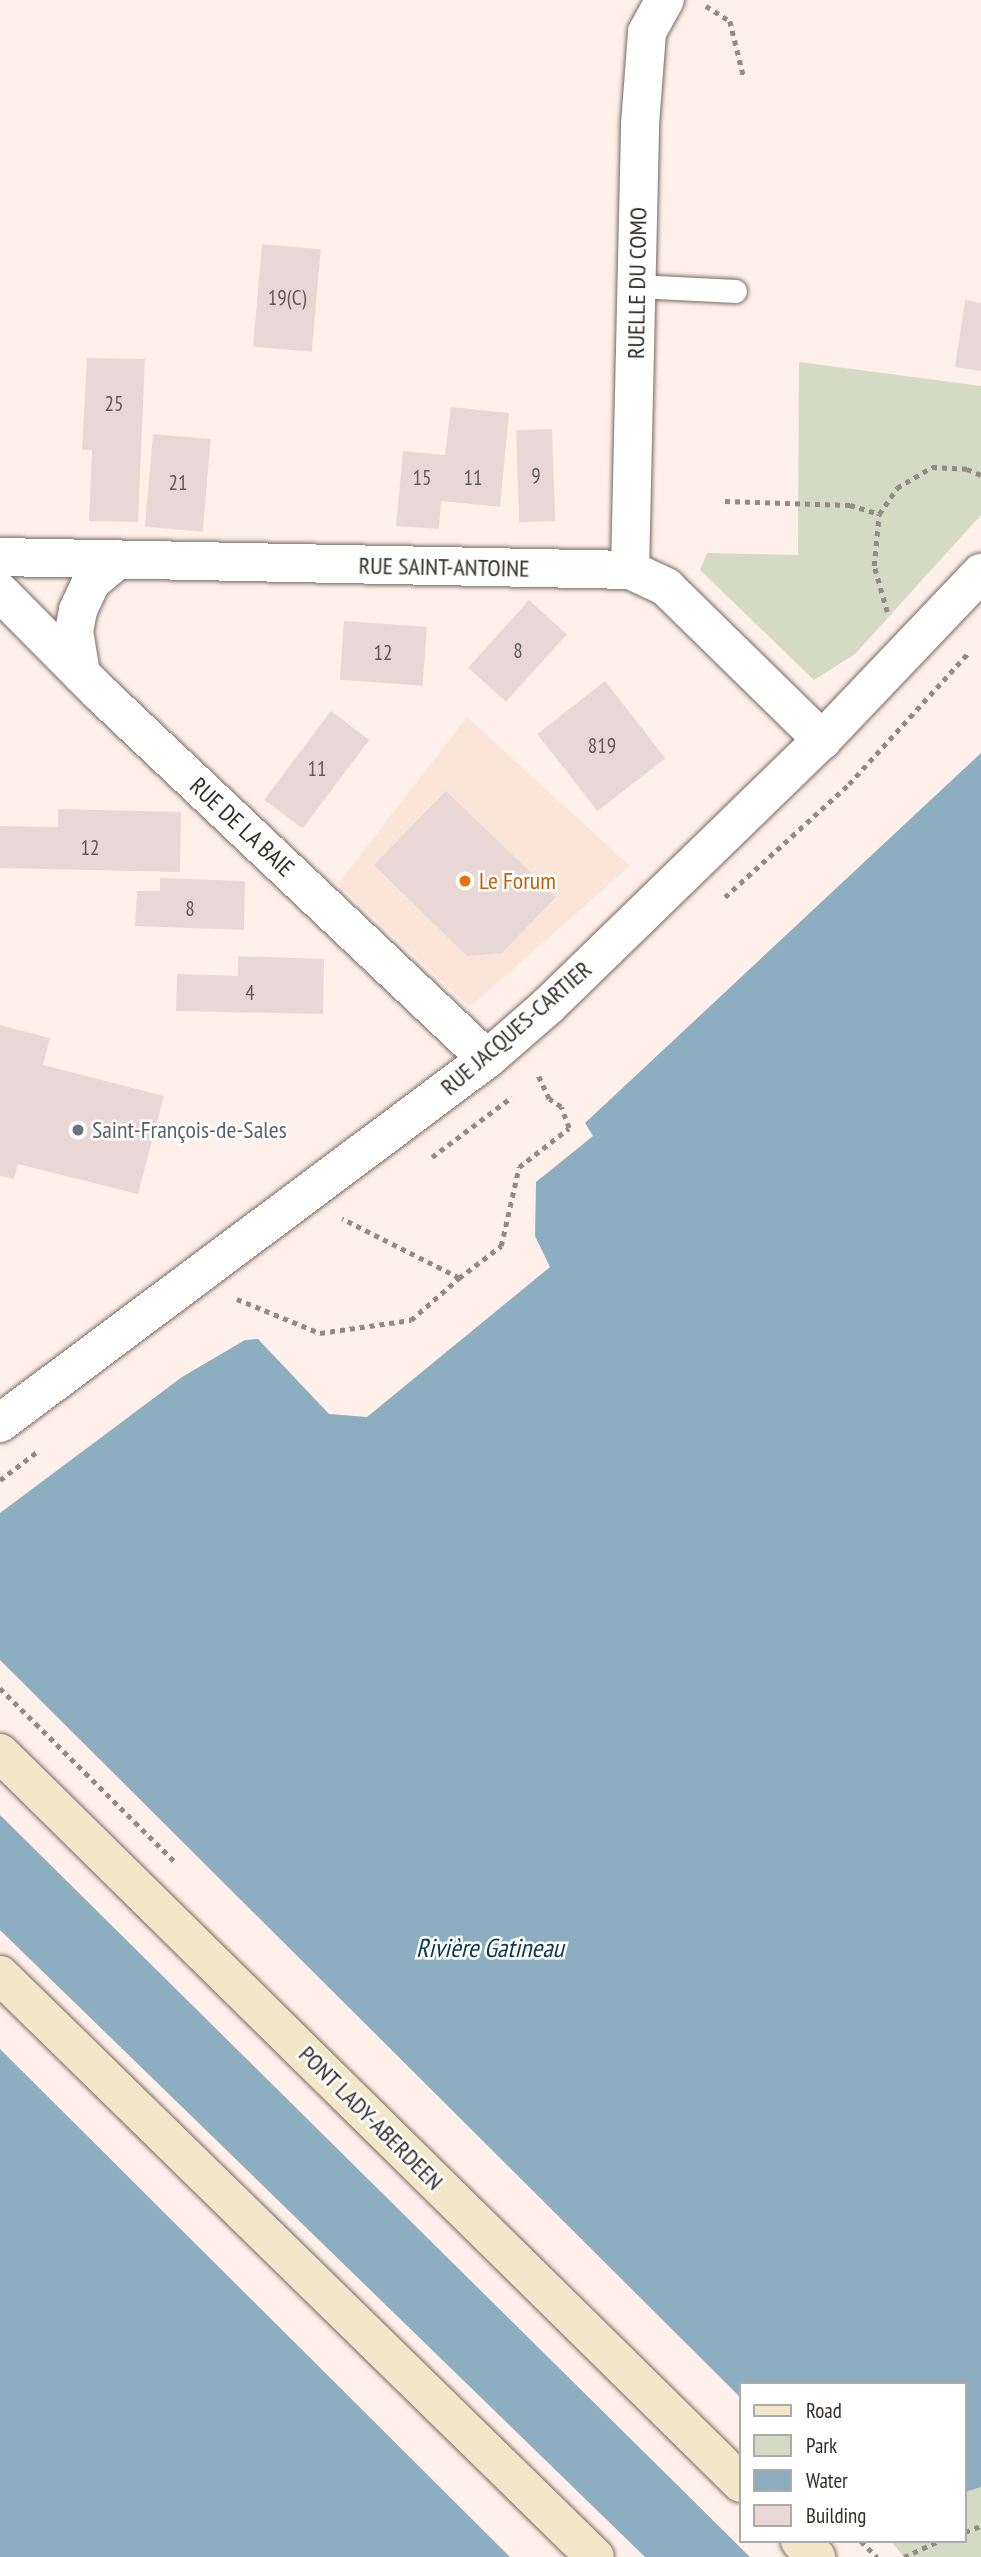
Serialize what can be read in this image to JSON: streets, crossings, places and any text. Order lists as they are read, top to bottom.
{
  "streets": {
    "main road": ["PONT LADY-ABERDEEN"],
    "street": [
      "RUELLE DU COMO",
      "RUE SAINT-ANTOINE",
      "RUE DE LA BAIE",
      "RUE JACQUES-CARTIER"
    ]
  },
  "crossings": [
    ["RUELLE DU COMO", "RUE SAINT-ANTOINE"],
    ["RUE SAINT-ANTOINE", "RUE JACQUES-CARTIER"],
    ["RUE DE LA BAIE", "RUE JACQUES-CARTIER"]
  ],
  "water": ["Rivière Gatineau"],
  "places": ["Le Forum", "Saint-François-de-Sales"],
  "house_numbers": [
    "19(C)",
    "25",
    "9",
    "15",
    "11",
    "21",
    "8",
    "12",
    "819",
    "11",
    "12",
    "8",
    "4"
  ],
  "legend": [
    "Road",
    "Park",
    "Water",
    "Building"
  ]
}
